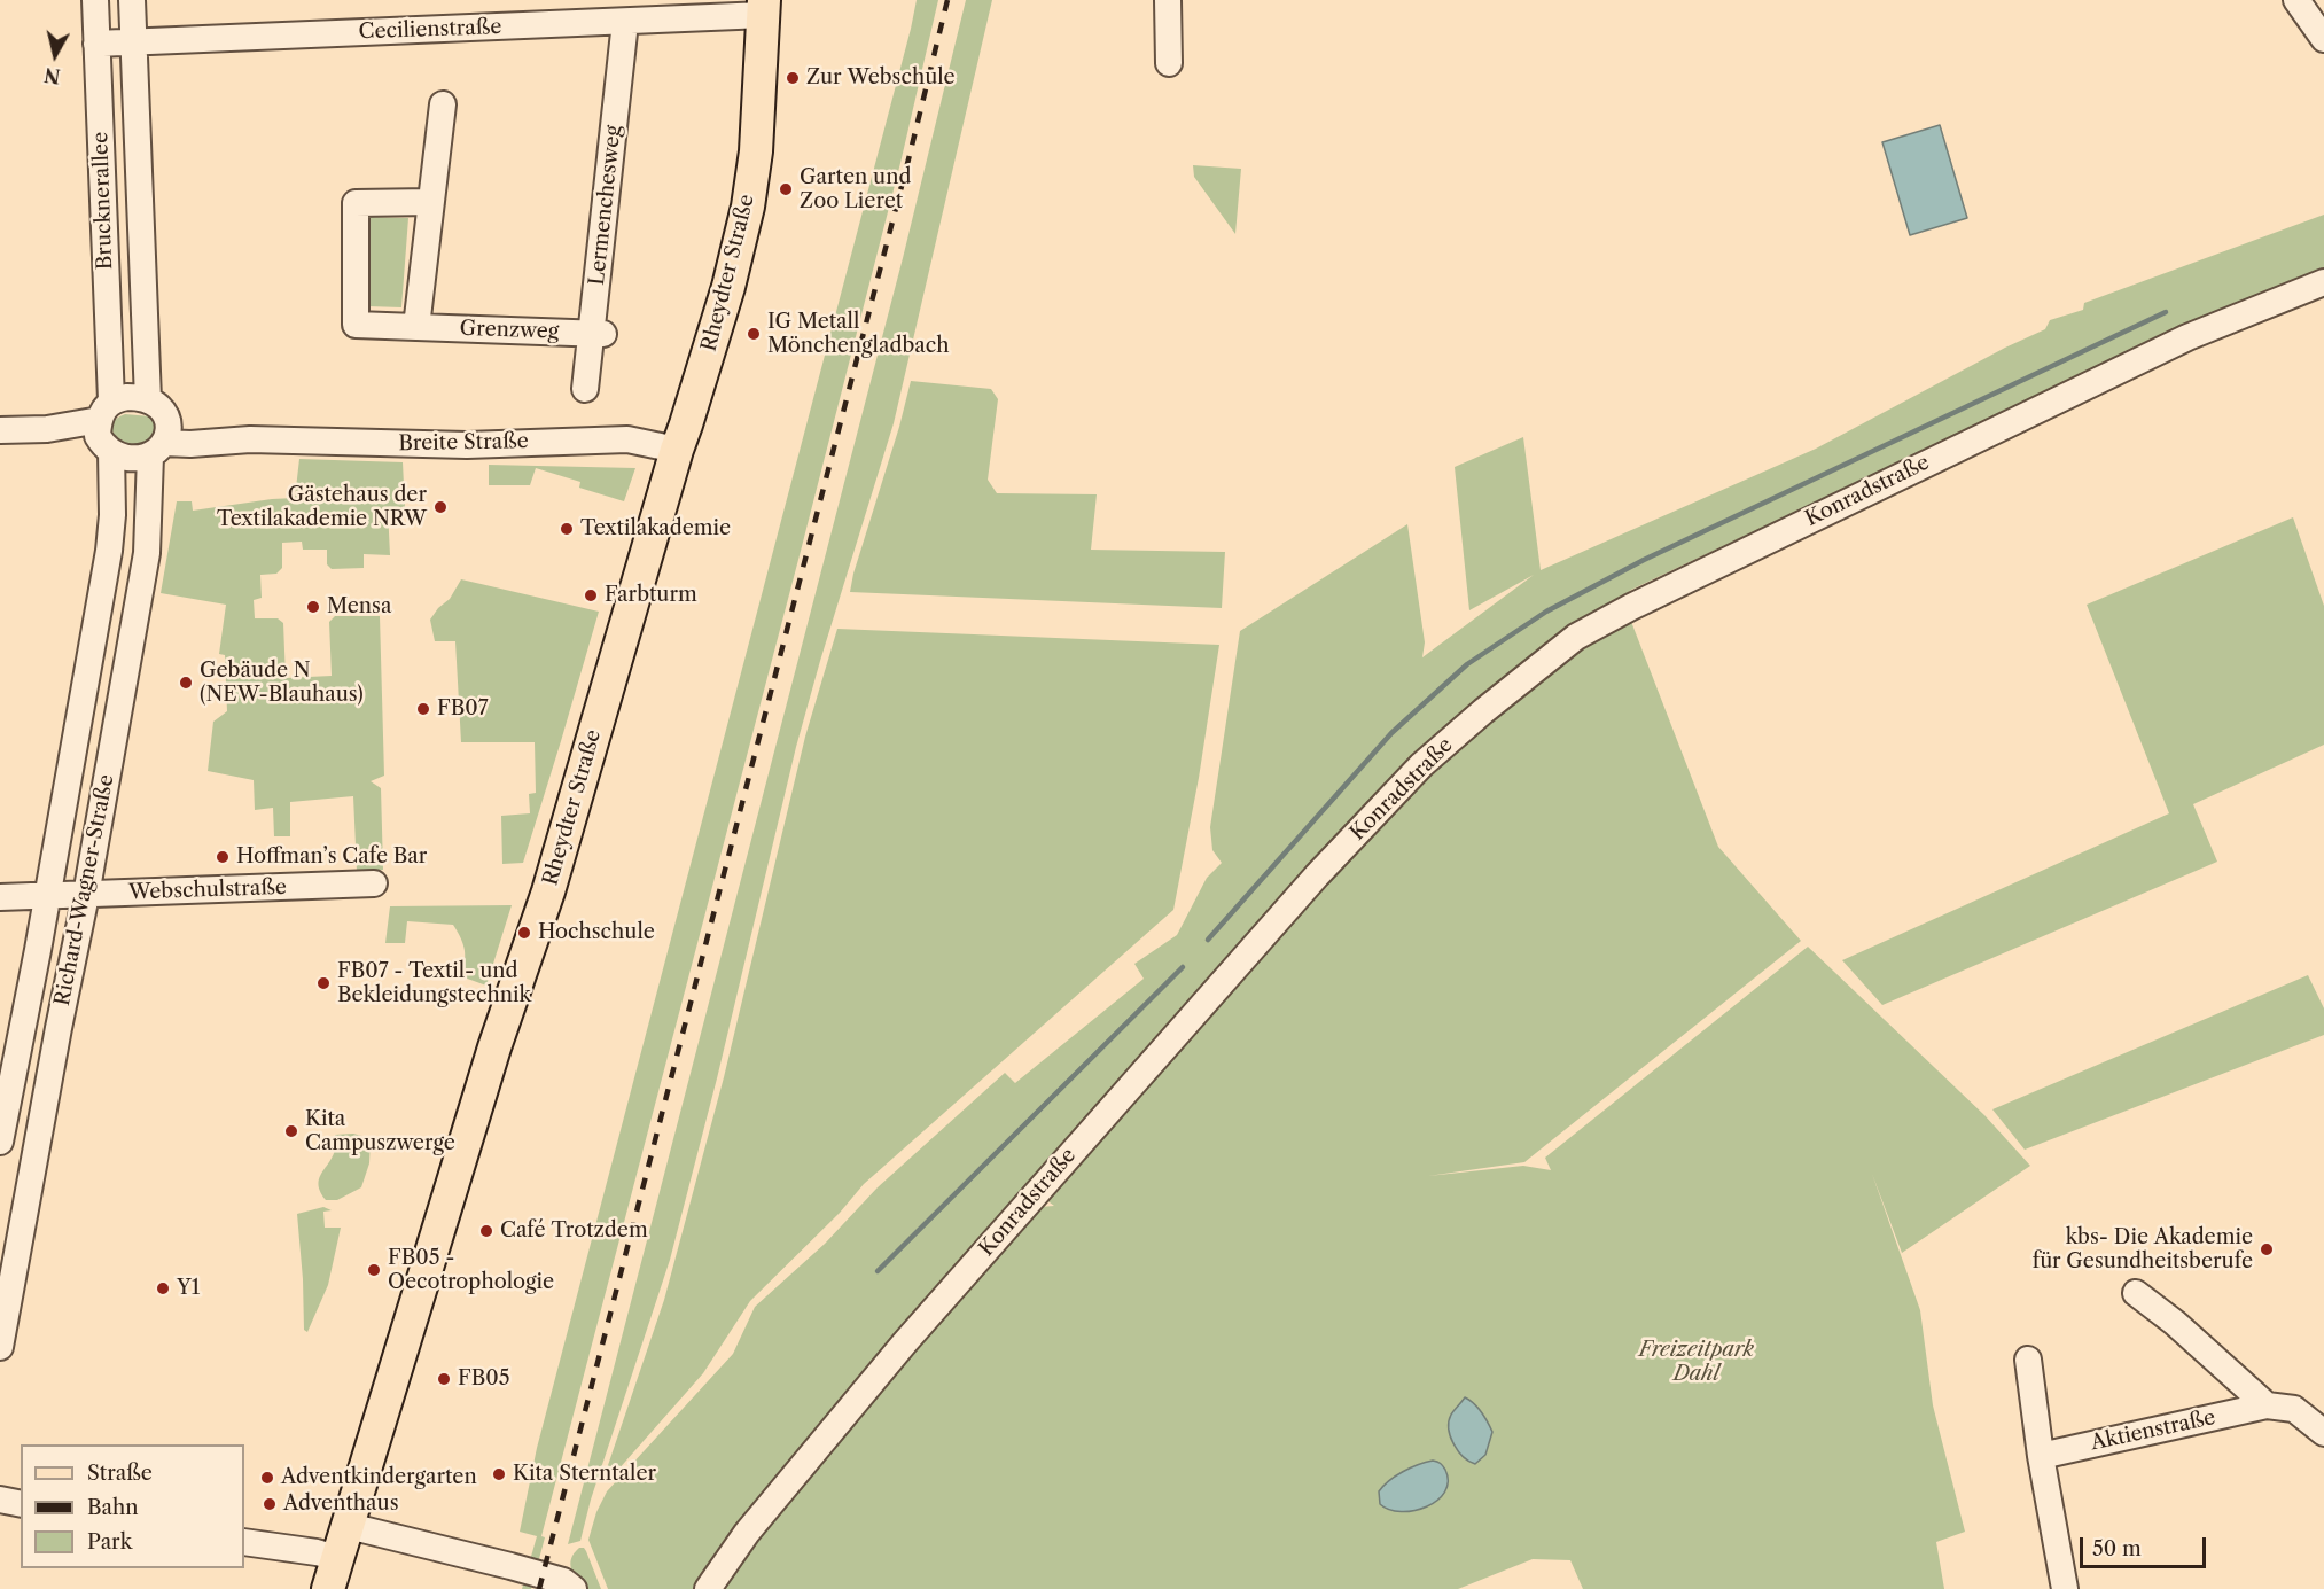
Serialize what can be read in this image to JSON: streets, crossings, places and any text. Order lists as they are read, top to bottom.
{
  "streets": {
    "main road": ["Rheydter Straße"],
    "street": [
      "Cecilienstraße",
      "Brucknerallee",
      "Lermenchesweg",
      "Grenzweg",
      "Breite Straße",
      "Konradstraße",
      "Richard-Wagner-Straße",
      "Webschulstraße",
      "Aktienstraße"
    ]
  },
  "crossings": [
    ["Cecilienstraße", "Brucknerallee"],
    ["Cecilienstraße", "Lermenchesweg"],
    ["Cecilienstraße", "Rheydter Straße"],
    ["Brucknerallee", "Breite Straße"],
    ["Brucknerallee", "Richard-Wagner-Straße"],
    ["Lermenchesweg", "Grenzweg"],
    ["Rheydter Straße", "Breite Straße"],
    ["Breite Straße", "Richard-Wagner-Straße"],
    ["Richard-Wagner-Straße", "Webschulstraße"]
  ],
  "parks": ["Freizeitpark Dahl"],
  "places": [
    "Zur Webschule",
    "Garten und Zoo Lieret",
    "IG Metall Mönchengladbach",
    "Gästehaus der Textilakademie NRW",
    "Textilakademie",
    "Farbturm",
    "Mensa",
    "Gebäude N (NEW-Blauhaus)",
    "FB07",
    "Hoffman’s Cafe Bar",
    "Hochschule",
    "FB07 - Textil- und Bekleidungstechnik",
    "Kita Campuszwerge",
    "Café Trotzdem",
    "kbs- Die Akademie für Gesundheitsberufe",
    "FB05 - Oecotrophologie",
    "Y1",
    "FB05",
    "Kita Sterntaler",
    "Adventkindergarten",
    "Adventhaus"
  ],
  "legend": ["Straße", "Bahn", "Park"],
  "scale_bar": "50 m",
  "north": "bottom"
}
